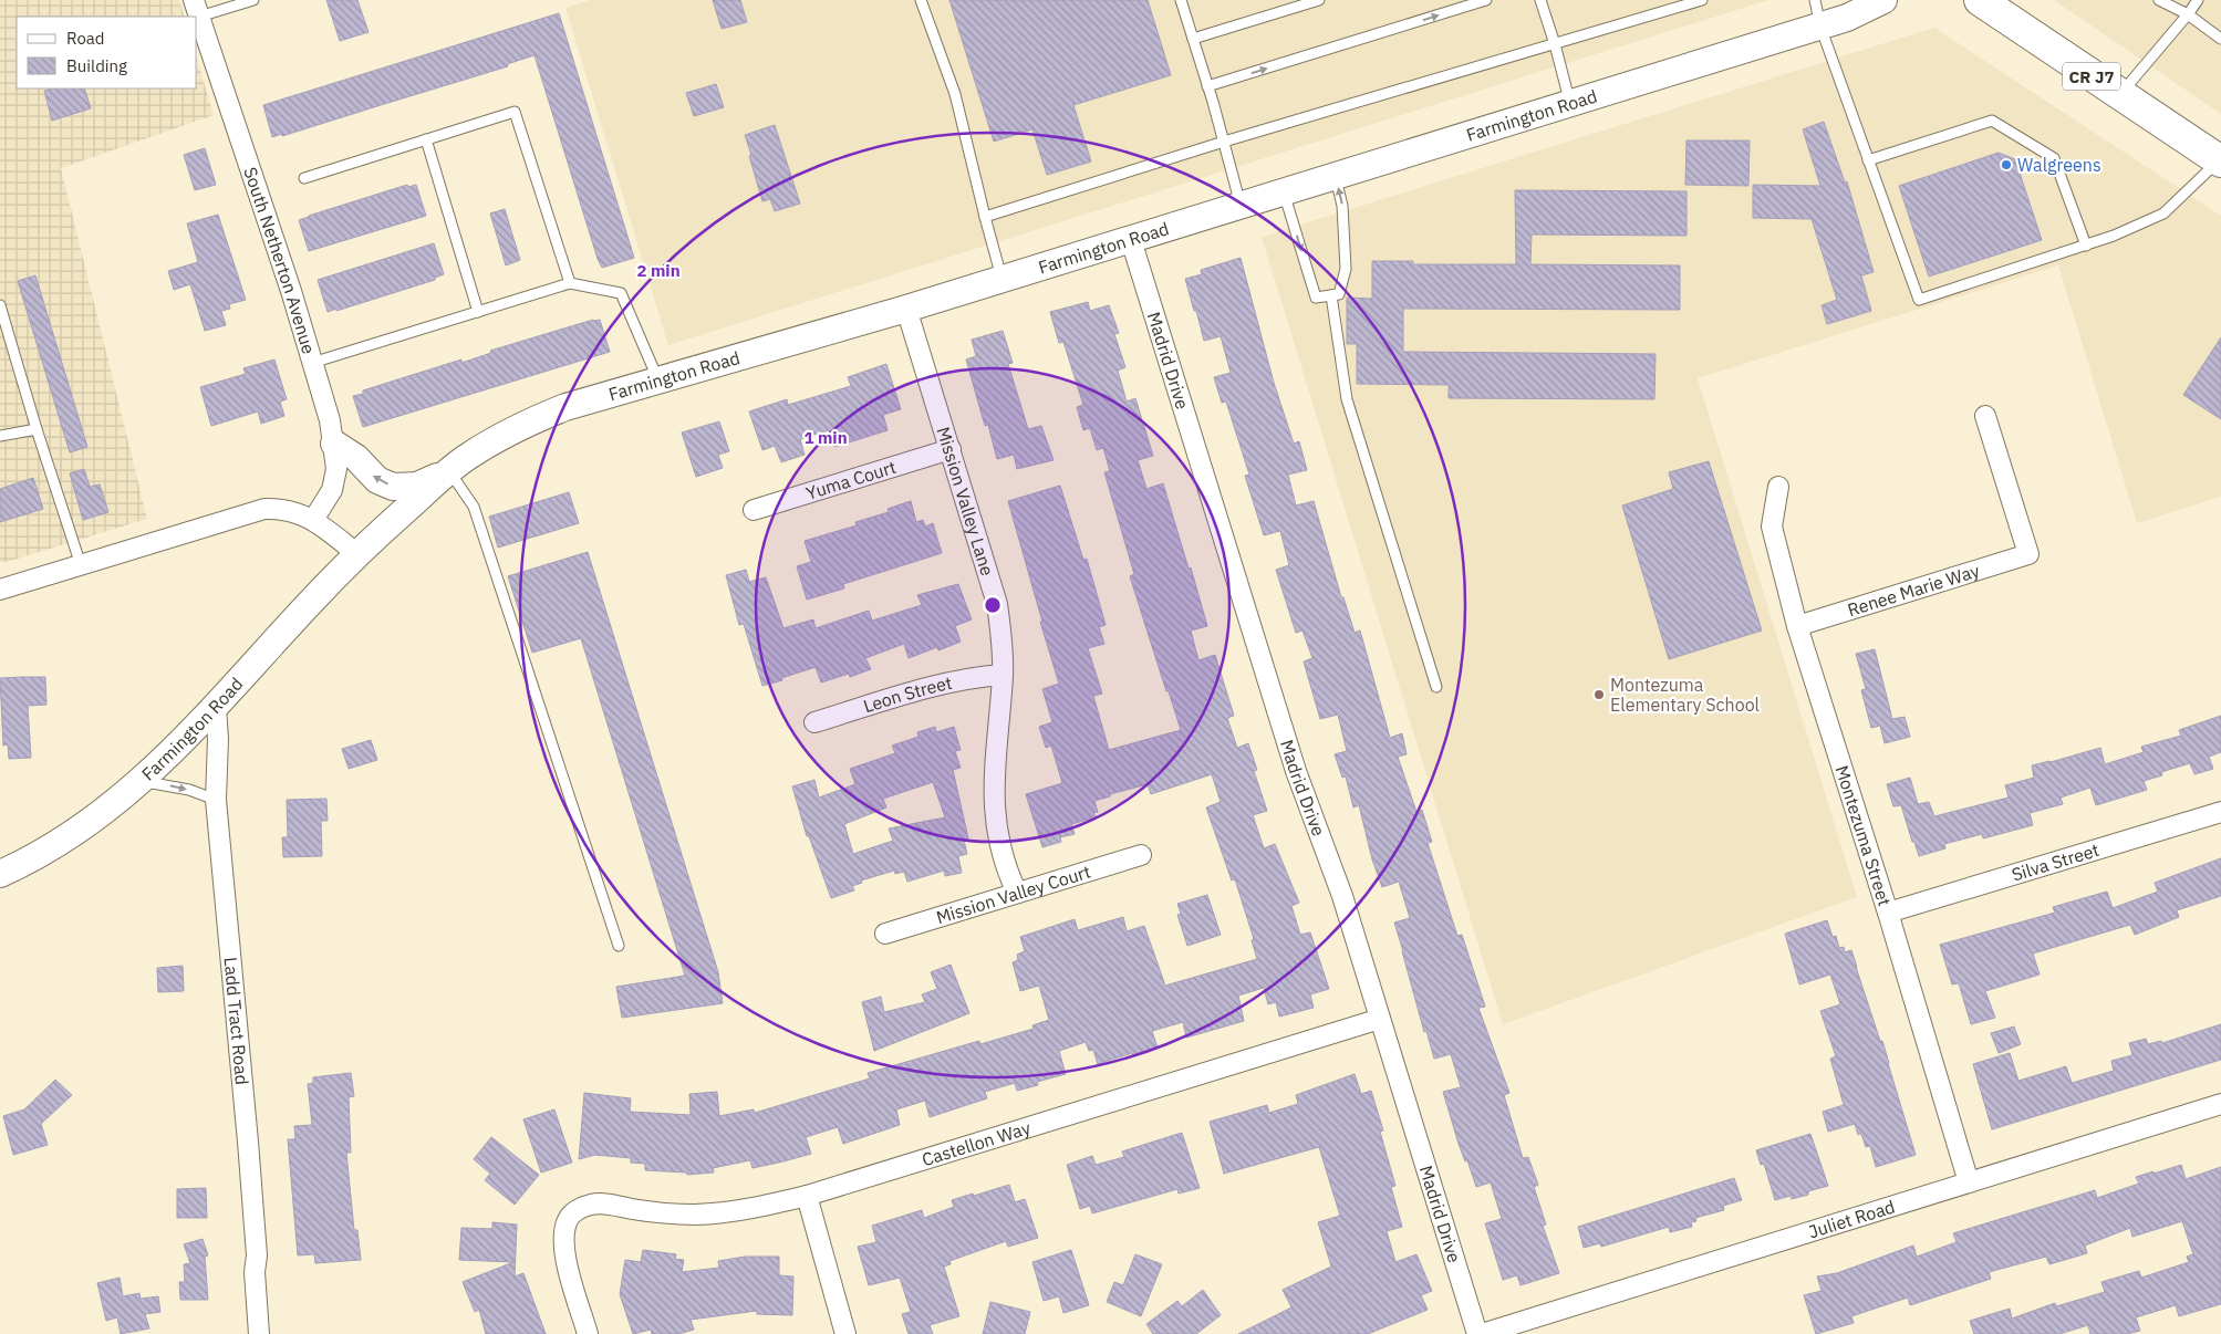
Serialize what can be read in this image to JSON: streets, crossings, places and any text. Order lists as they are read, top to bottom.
{
  "streets": {
    "main road": ["CR J7", "Farmington Road"],
    "street": [
      "South Netherton Avenue",
      "Madrid Drive",
      "Yuma Court",
      "Mission Valley Lane",
      "Renee Marie Way",
      "Leon Street",
      "Montezuma Street",
      "Silva Street",
      "Mission Valley Court",
      "Ladd Tract Road",
      "Castellon Way",
      "Juliet Road"
    ]
  },
  "crossings": [
    ["Farmington Road", "Madrid Drive"],
    ["Farmington Road", "Mission Valley Lane"],
    ["Farmington Road", "Ladd Tract Road"],
    ["Madrid Drive", "Castellon Way"],
    ["Yuma Court", "Mission Valley Lane"],
    ["Mission Valley Lane", "Leon Street"],
    ["Mission Valley Lane", "Mission Valley Court"],
    ["Renee Marie Way", "Montezuma Street"],
    ["Montezuma Street", "Silva Street"],
    ["Montezuma Street", "Juliet Road"]
  ],
  "places": ["Walgreens", "Montezuma Elementary School"],
  "legend": ["Road", "Building"],
  "rings": ["2 min", "1 min"]
}
